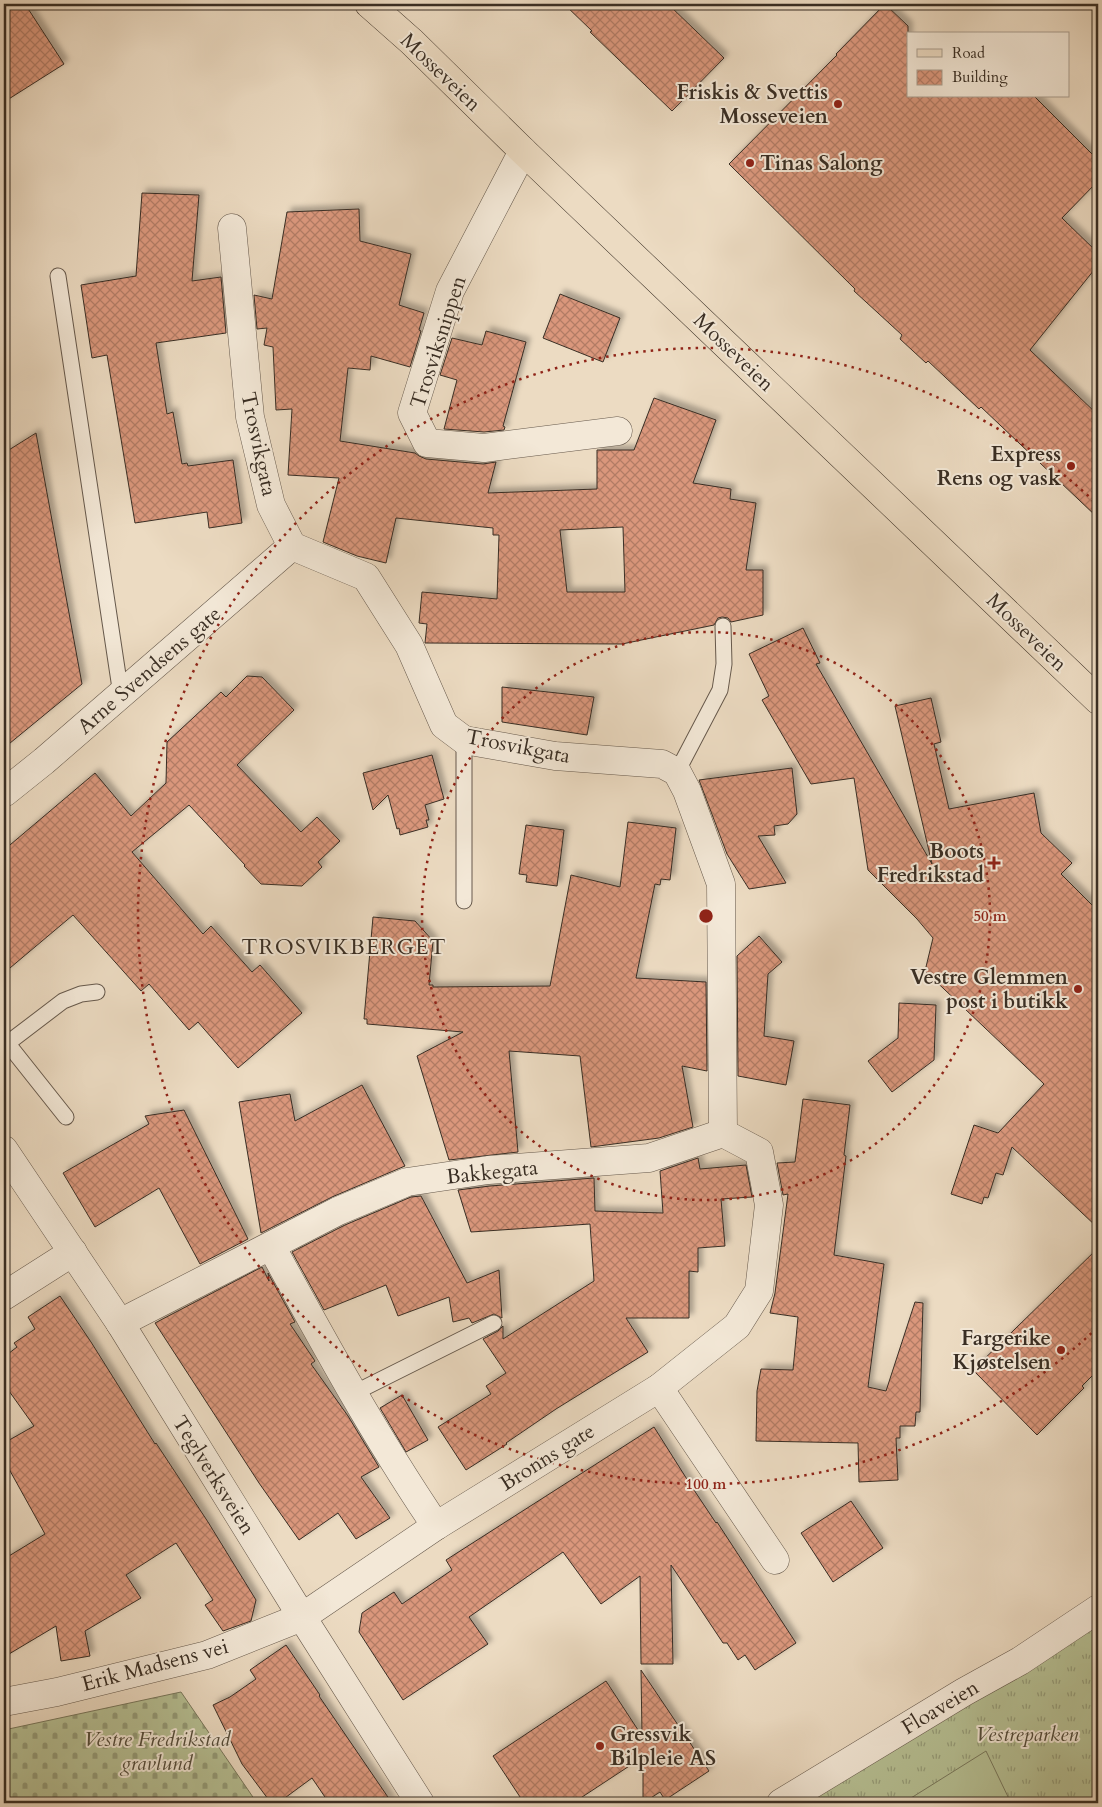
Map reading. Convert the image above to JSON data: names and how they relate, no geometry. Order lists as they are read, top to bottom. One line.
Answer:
{"streets":{"main road":["Mosseveien"],"street":["Trosviksnippen","Trosvikgata","Arne Svendsens gate","Bakkegata","Bronns gate","Teglverksveien","Erik Madsens vei","Floaveien"]},"crossings":[["Mosseveien","Trosviksnippen"],["Trosvikgata","Arne Svendsens gate"],["Bakkegata","Bronns gate"],["Bakkegata","Teglverksveien"],["Bronns gate","Teglverksveien"],["Bronns gate","Erik Madsens vei"],["Teglverksveien","Erik Madsens vei"]],"districts":["TROSVIKBERGET"],"parks":["Vestreparken","Vestre Fredrikstad gravlund"],"places":{"other":["Friskis & Svettis Mosseveien","Tinas Salong","Express Rens og vask","Vestre Glemmen post i butikk","Fargerike Kjøstelsen","Gressvik Bilpleie AS"],"health":["Boots Fredrikstad"]},"legend":["Road","Building"],"rings":["50 m","100 m"]}
